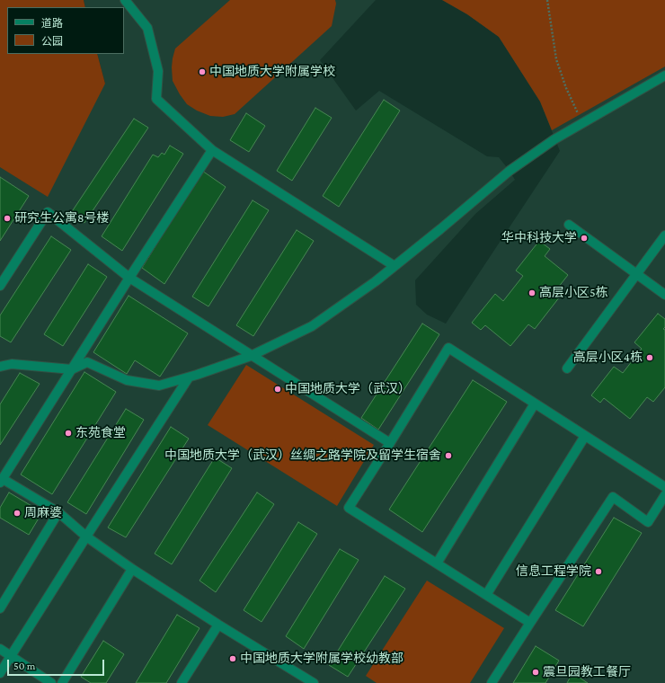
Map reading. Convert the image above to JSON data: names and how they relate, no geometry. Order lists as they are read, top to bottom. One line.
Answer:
{"places":["中国地质大学附属学校","研究生公寓8号楼","华中科技大学","高层小区5栋","高层小区4栋","中国地质大学（武汉）","东苑食堂","中国地质大学（武汉）丝绸之路学院及留学生宿舍","周麻婆","信息工程学院","中国地质大学附属学校幼教部","震旦园教工餐厅"],"legend":["道路","公园"],"scale_bar":"50 m"}
